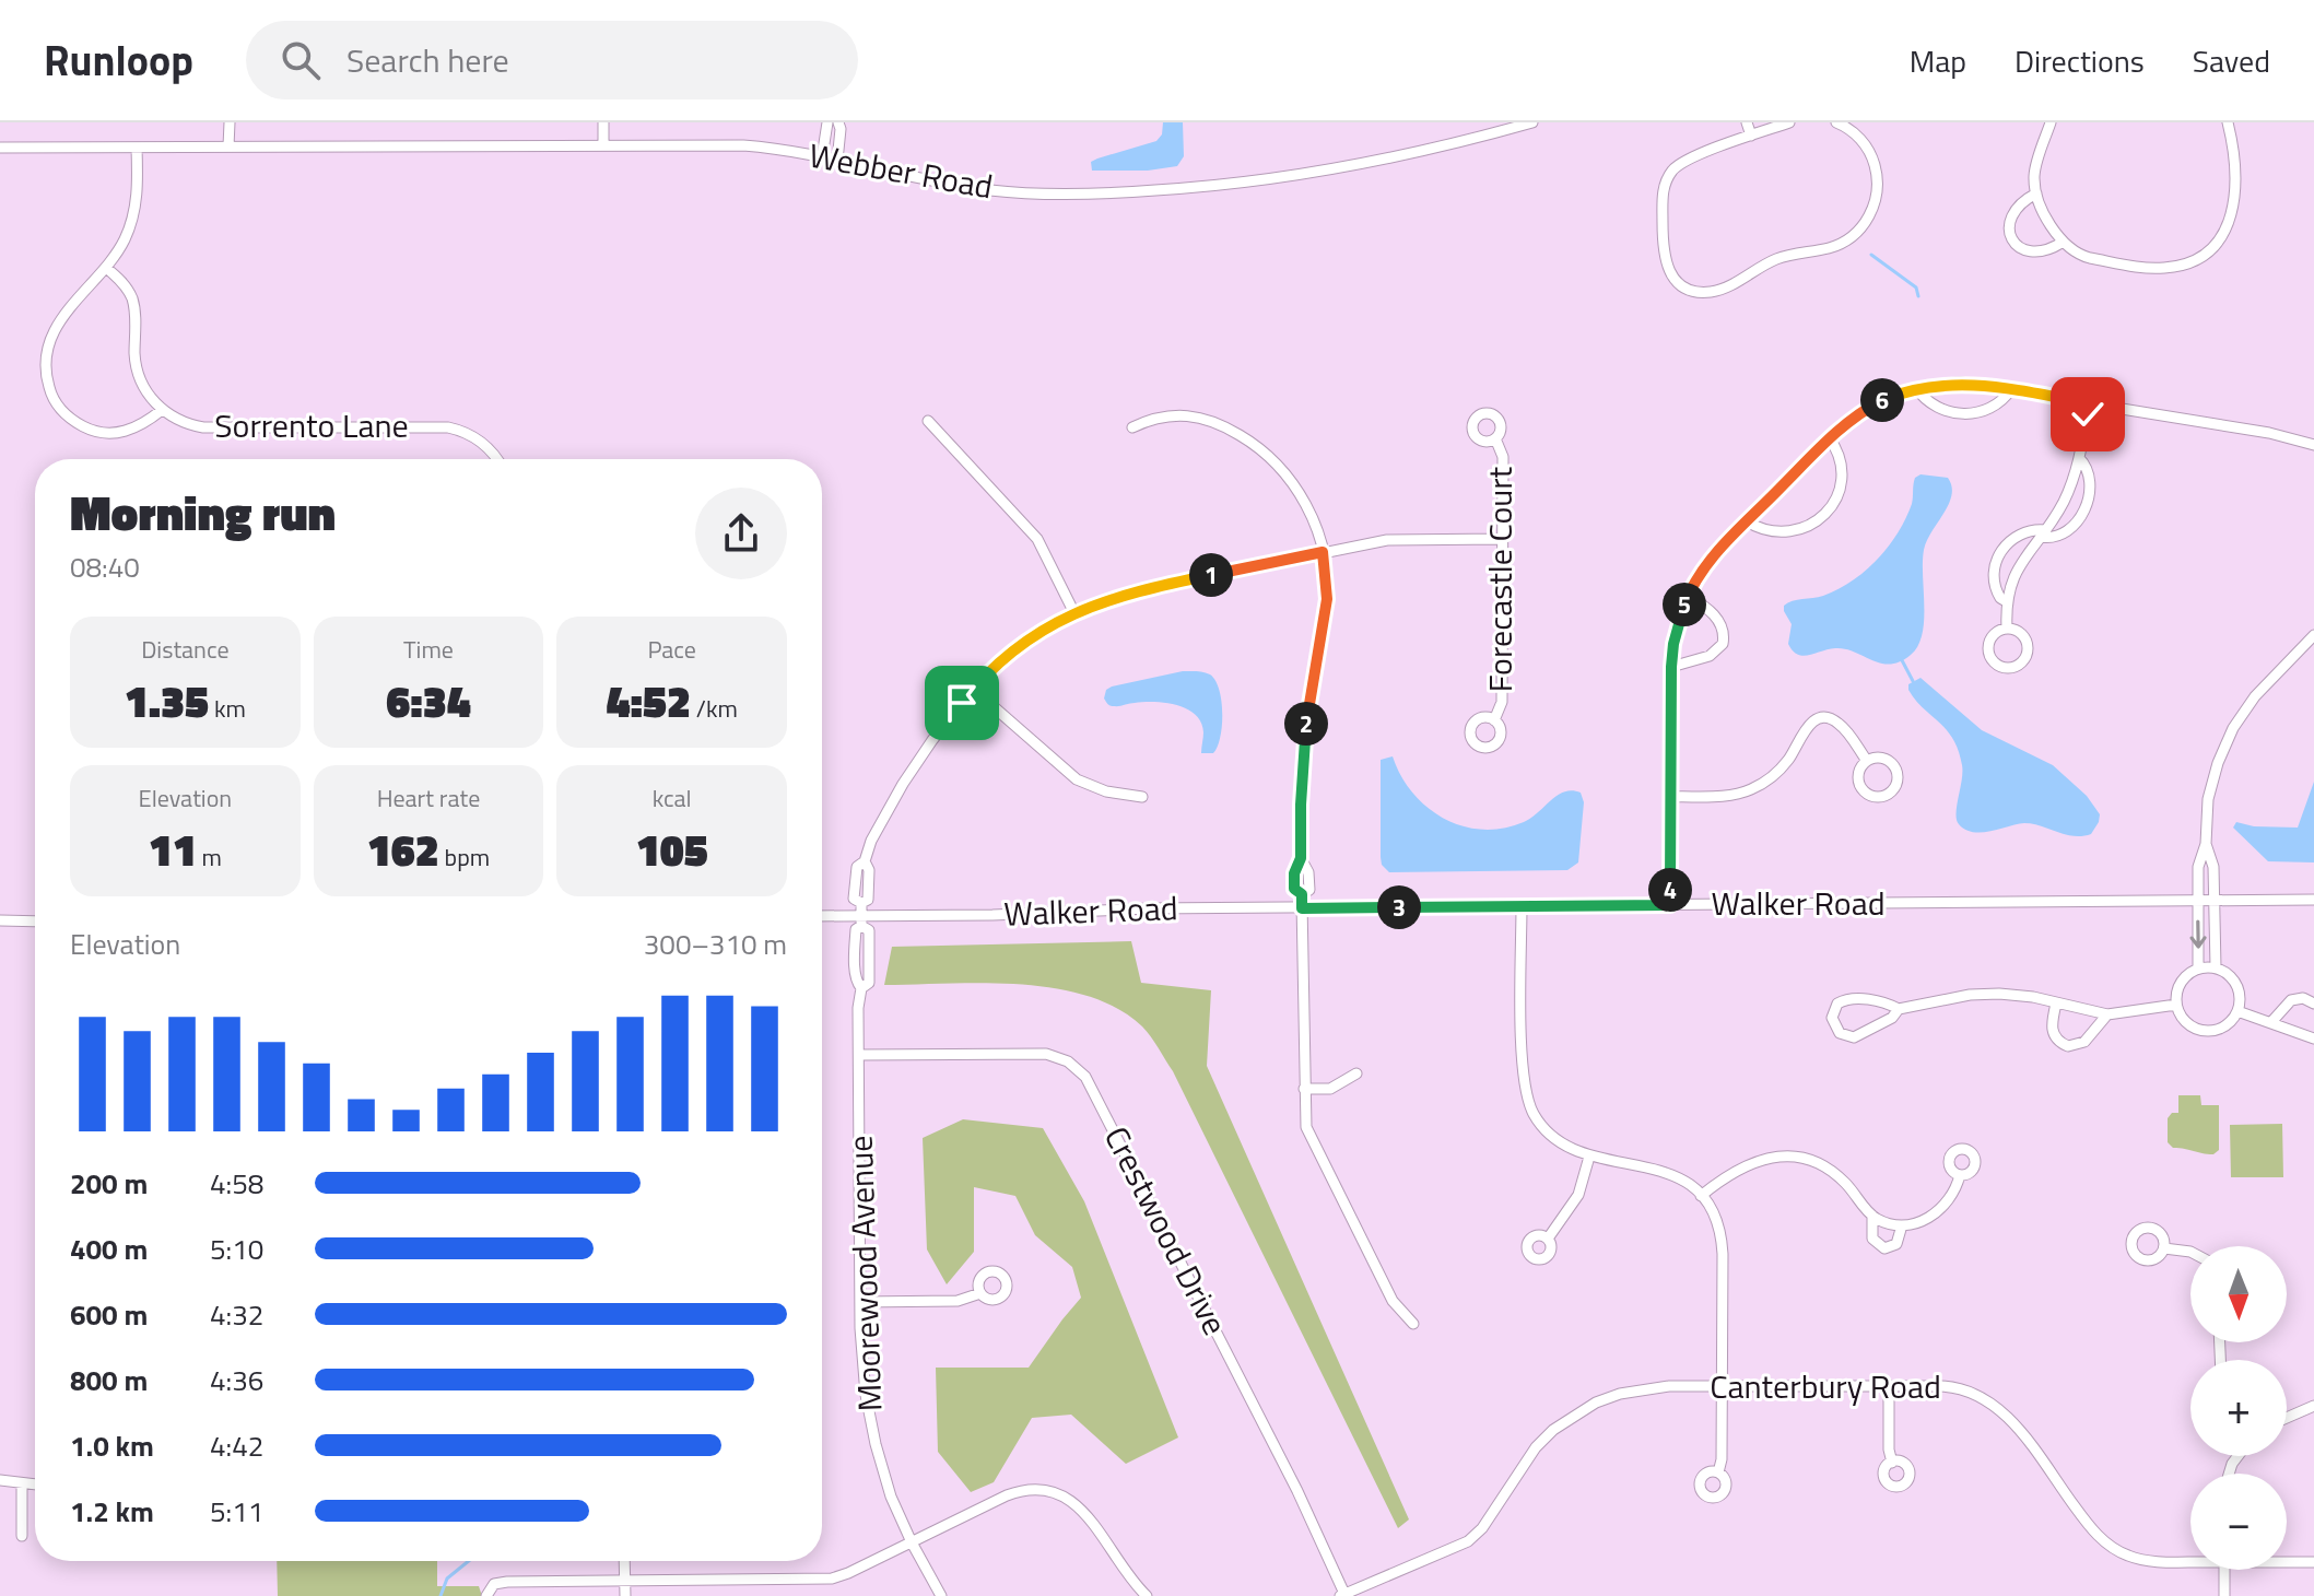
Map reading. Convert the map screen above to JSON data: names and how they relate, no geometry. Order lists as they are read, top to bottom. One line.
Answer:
{"streets":{"street":["Webber Road","Sorrento Lane","Forecastle Court","Walker Road","Crestwood Drive","Moorewood Avenue","Canterbury Road"]},"crossings":[["Walker Road","Moorewood Avenue"],["Crestwood Drive","Moorewood Avenue"],["Crestwood Drive","Canterbury Road"]],"north":"bottom","page":{"header":"Runloop","search":"Search here","nav":["Map","Directions","Saved"],"pins":["6","1","5","2","4","3"],"heading":["Morning run","08:40"],"stats":[["Distance","1.35 km"],["Time","6:34"],["Pace","4:52 /km"],["Elevation","11 m"],["Heart rate","162 bpm"],["kcal","105"]],"chart":["Elevation","300–310 m"],"list":[{"name":"200 m","note":"4:58"},{"name":"400 m","note":"5:10"},{"name":"600 m","note":"4:32"},{"name":"800 m","note":"4:36"},{"name":"1.0 km","note":"4:42"},{"name":"1.2 km","note":"5:11"}],"map_buttons":["+","−"]}}
